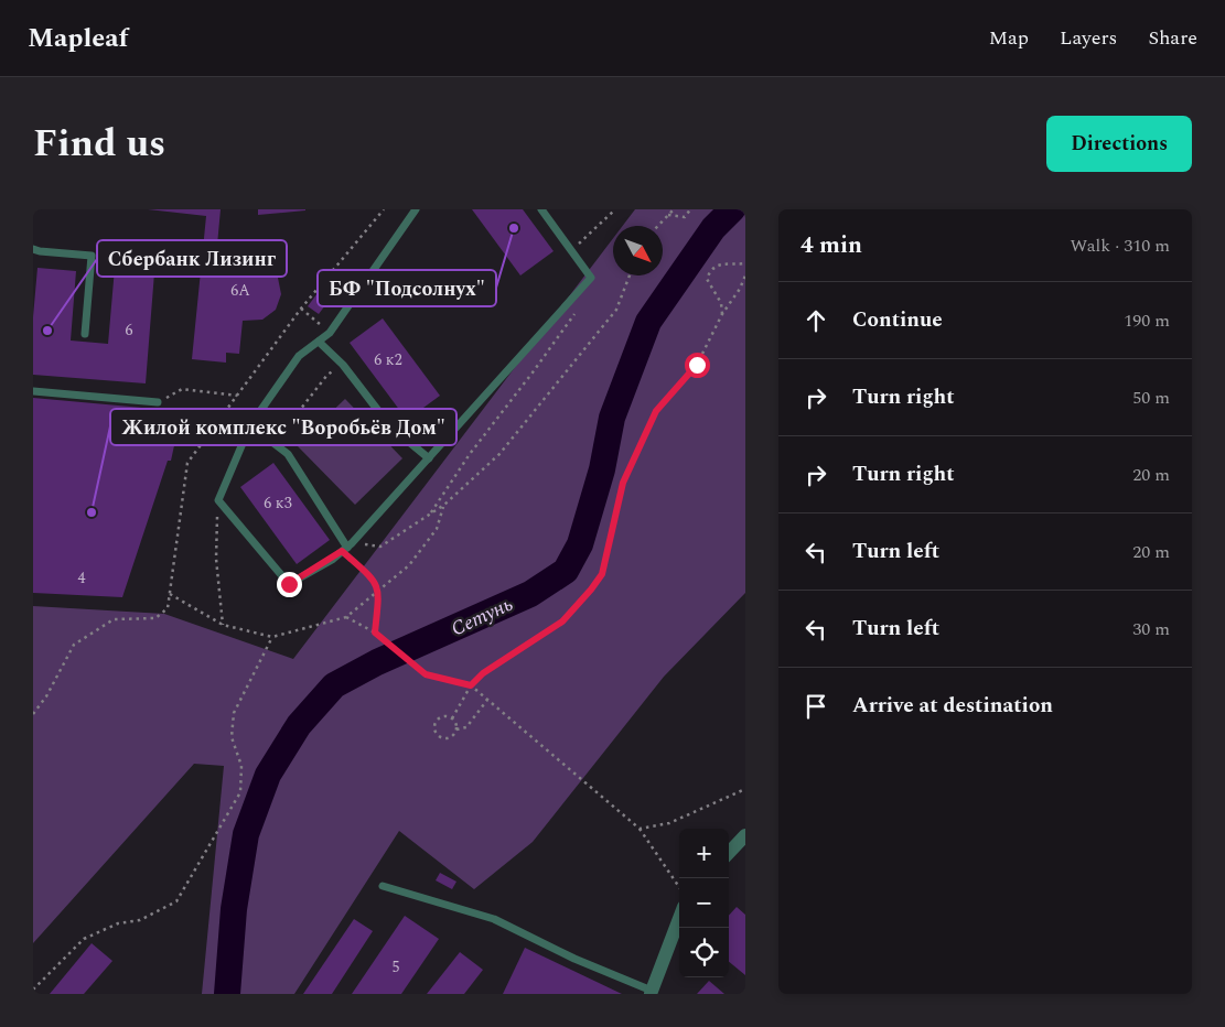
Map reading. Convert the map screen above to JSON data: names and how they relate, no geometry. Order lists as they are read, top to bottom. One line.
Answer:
{"water":["Сетунь"],"places":["БФ \"Подсолнух\"","Сбербанк Лизинг","Жилой комплекс \"Воробьёв Дом\""],"house_numbers":["6А","6","6 к2","6 к3","4","5"],"north":"bottom right","page":{"header":"Mapleaf","nav":["Map","Layers","Share"],"title":"Find us","buttons":"Directions","heading":["4 min","Walk · 310 m"],"list":[["Continue","190 m"],["Turn right","50 m"],["Turn right","20 m"],["Turn left","20 m"],["Turn left","30 m"],"Arrive at destination"],"map_buttons":["+","−"]}}
